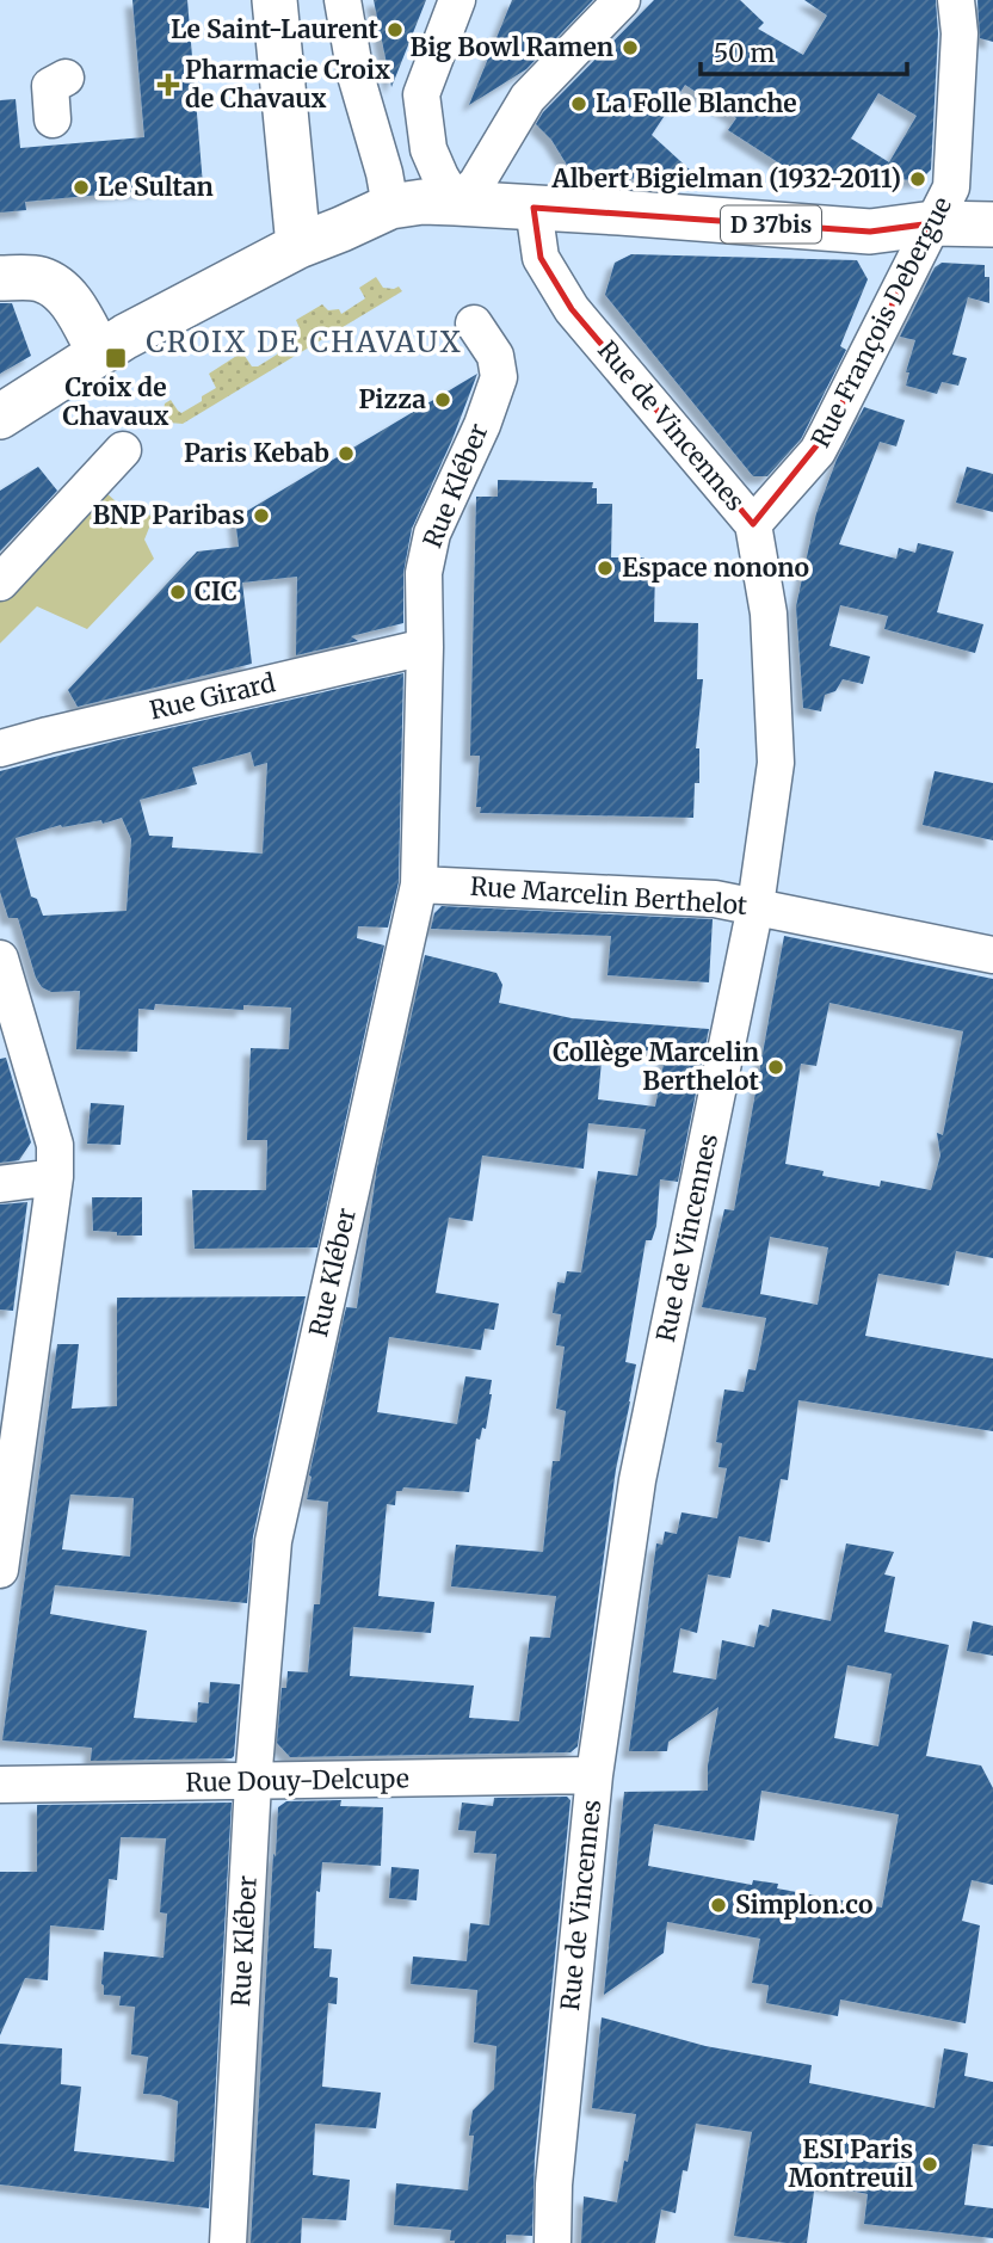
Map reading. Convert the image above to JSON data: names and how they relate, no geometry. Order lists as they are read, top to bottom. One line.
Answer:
{"streets":{"main road":["D 37bis"],"street":["Rue François Debergue","Rue de Vincennes","Rue Kléber","Rue Girard","Rue Marcelin Berthelot","Rue Douy-Delcupe"]},"crossings":[["D 37bis","Rue François Debergue"],["D 37bis","Rue de Vincennes"],["Rue François Debergue","Rue de Vincennes"],["Rue de Vincennes","Rue Marcelin Berthelot"],["Rue de Vincennes","Rue Douy-Delcupe"],["Rue Kléber","Rue Girard"],["Rue Kléber","Rue Marcelin Berthelot"],["Rue Kléber","Rue Douy-Delcupe"]],"districts":["CROIX DE CHAVAUX"],"places":{"other":["Le Saint-Laurent","Big Bowl Ramen","La Folle Blanche","Albert Bigielman (1932-2011)","Le Sultan","Pizza","Paris Kebab","BNP Paribas","Espace nonono","CIC","Collège Marcelin Berthelot","Simplon.co","ESI Paris Montreuil"],"health":["Pharmacie Croix de Chavaux"],"transit":["Croix de Chavaux"]},"scale_bar":"50 m"}
